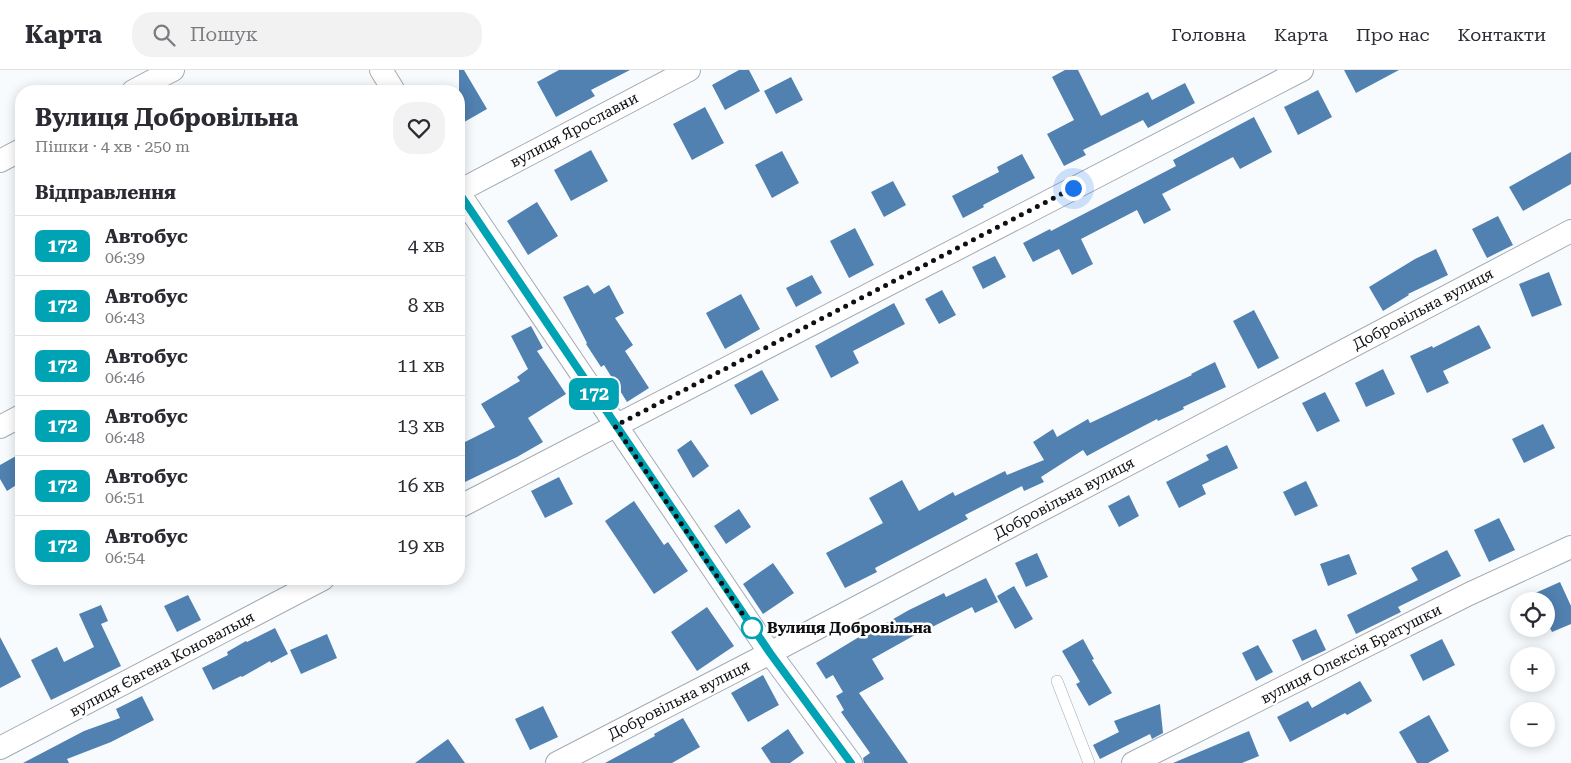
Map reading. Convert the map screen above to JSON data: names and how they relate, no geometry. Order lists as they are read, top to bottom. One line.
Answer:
{"streets":{"street":["вулиця Ярославни","Добровільна вулиця","вулиця Олексія Братушки","вулиця Євгена Коновальця"]},"places":["Вулиця Добровільна"],"lines":["bus line 172"],"page":{"header":"Карта","search":"Пошук","nav":["Головна","Карта","Про нас","Контакти"],"on_map":"172","heading":[["Вулиця Добровільна","Пішки · 4 хв · 250 m"],"Відправлення"],"list":[{"mark":"172","name":"Автобус","note":"06:39","value":"4 хв"},{"mark":"172","name":"Автобус","note":"06:43","value":"8 хв"},{"mark":"172","name":"Автобус","note":"06:46","value":"11 хв"},{"mark":"172","name":"Автобус","note":"06:48","value":"13 хв"},{"mark":"172","name":"Автобус","note":"06:51","value":"16 хв"},{"mark":"172","name":"Автобус","note":"06:54","value":"19 хв"}],"map_buttons":["+","−"]}}
